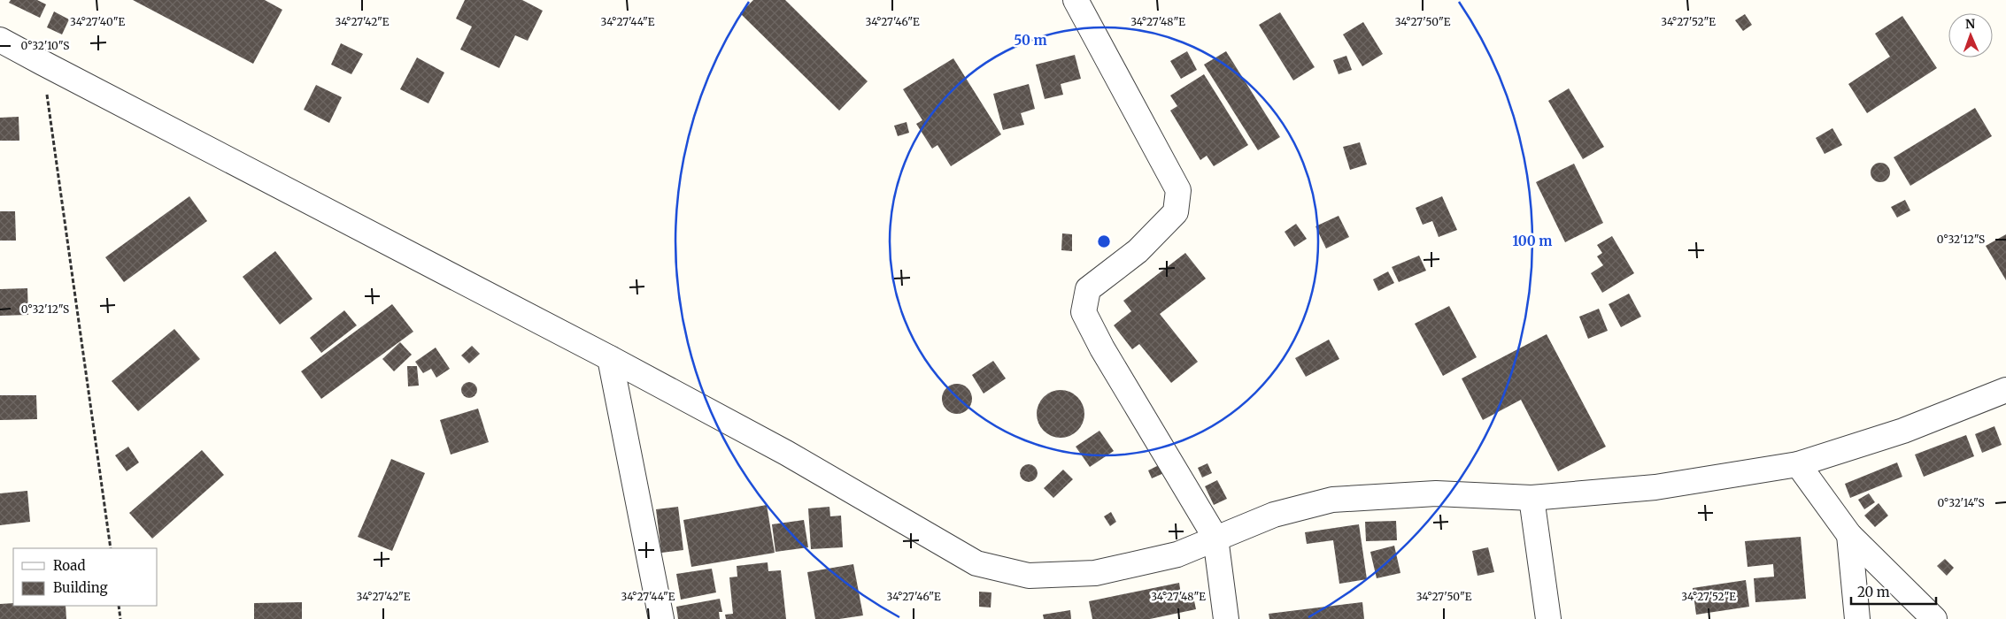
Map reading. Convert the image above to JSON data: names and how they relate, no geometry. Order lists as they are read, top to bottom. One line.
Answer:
{"legend":["Road","Building"],"scale_bar":"20 m","north":"top","coordinates":["34°27'40\"E","34°27'42\"E","34°27'44\"E","34°27'46\"E","34°27'48\"E","34°27'50\"E","34°27'52\"E","0°32'10\"S","0°32'12\"S","0°32'14\"S"],"rings":["50 m","100 m"]}
